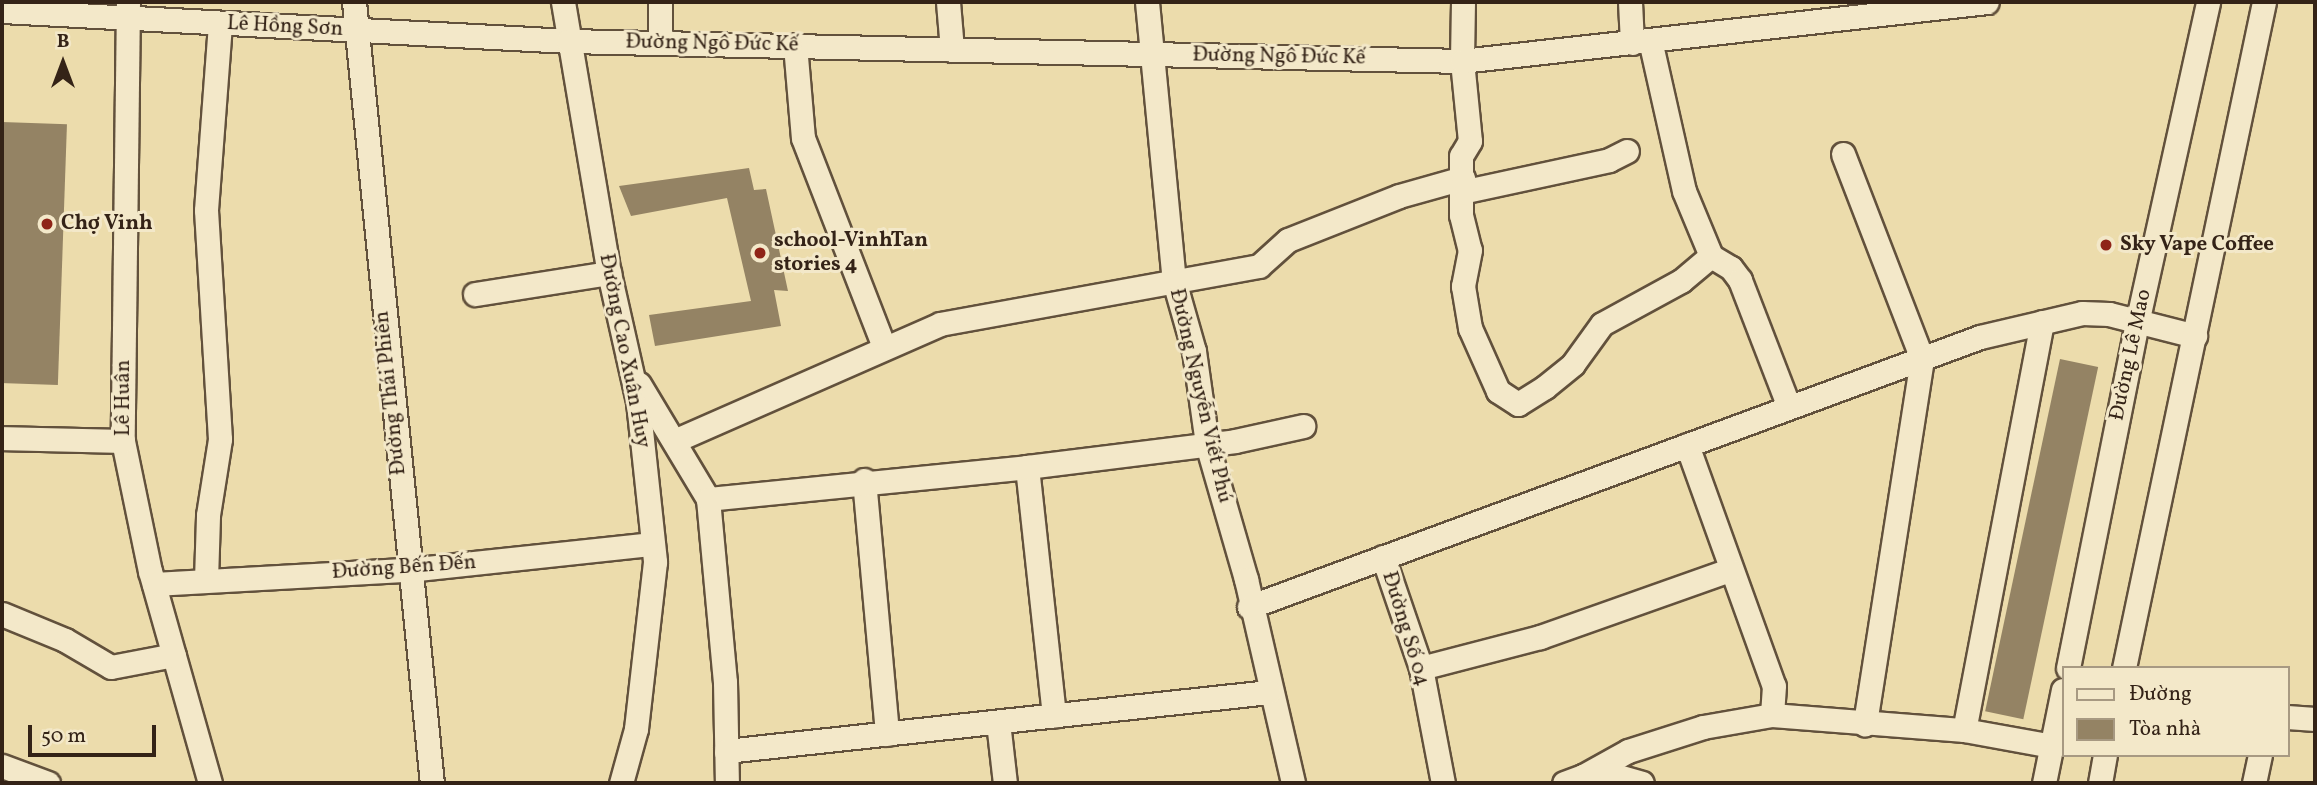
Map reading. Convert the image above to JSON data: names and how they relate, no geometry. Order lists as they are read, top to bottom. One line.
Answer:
{"streets":{"street":["Lê Hồng Sơn","Đường Ngô Đức Kế","Đường Cao Xuân Huy","Đường Lê Mao","Đường Thái Phiên","Đường Nguyễn Viết Phú","Lê Huân","Đường Bến Đến","Đường Số 04"]},"crossings":[["Lê Hồng Sơn","Đường Ngô Đức Kế"],["Lê Hồng Sơn","Đường Cao Xuân Huy"],["Lê Hồng Sơn","Đường Thái Phiên"],["Lê Hồng Sơn","Lê Huân"],["Đường Ngô Đức Kế","Đường Cao Xuân Huy"],["Đường Ngô Đức Kế","Đường Nguyễn Viết Phú"],["Đường Cao Xuân Huy","Đường Bến Đến"],["Đường Thái Phiên","Đường Bến Đến"],["Lê Huân","Đường Bến Đến"]],"places":["Chợ Vinh","Sky Vape Coffee","school-VinhTan stories 4"],"legend":["Đường","Tòa nhà"],"scale_bar":"50 m","north":"top"}
